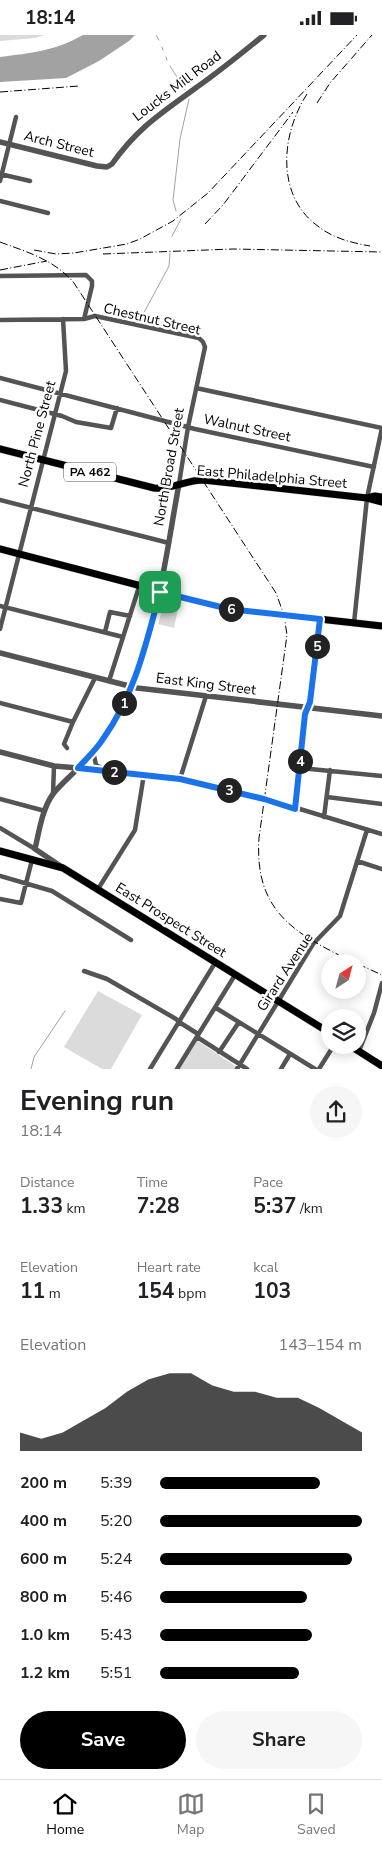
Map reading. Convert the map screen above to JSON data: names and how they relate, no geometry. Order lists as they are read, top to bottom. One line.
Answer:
{"streets":{"main road":["PA 462","East Philadelphia Street","East Prospect Street"],"street":["Loucks Mill Road","Arch Street","Chestnut Street","Walnut Street","North Pine Street","North Broad Street","East King Street","Girard Avenue"]},"crossings":[["Loucks Mill Road","Arch Street"],["Chestnut Street","North Pine Street"],["Chestnut Street","North Broad Street"],["Walnut Street","North Pine Street"],["Walnut Street","North Broad Street"],["North Pine Street","East Philadelphia Street"],["North Broad Street","East Philadelphia Street"],["North Broad Street","East King Street"],["North Broad Street","East Prospect Street"],["East Prospect Street","Girard Avenue"]],"north":"top right","page":{"status":"18:14","pins":["6","5","1","4","2","3"],"heading":["Evening run","18:14"],"stats":[["Distance","1.33 km"],["Time","7:28"],["Pace","5:37 /km"],["Elevation","11 m"],["Heart rate","154 bpm"],["kcal","103"]],"chart":["Elevation","143–154 m"],"list":[{"name":"200 m","note":"5:39"},{"name":"400 m","note":"5:20"},{"name":"600 m","note":"5:24"},{"name":"800 m","note":"5:46"},{"name":"1.0 km","note":"5:43"},{"name":"1.2 km","note":"5:51"}],"buttons":["Save","Share"],"tabs":["Home","Map","Saved"]}}
